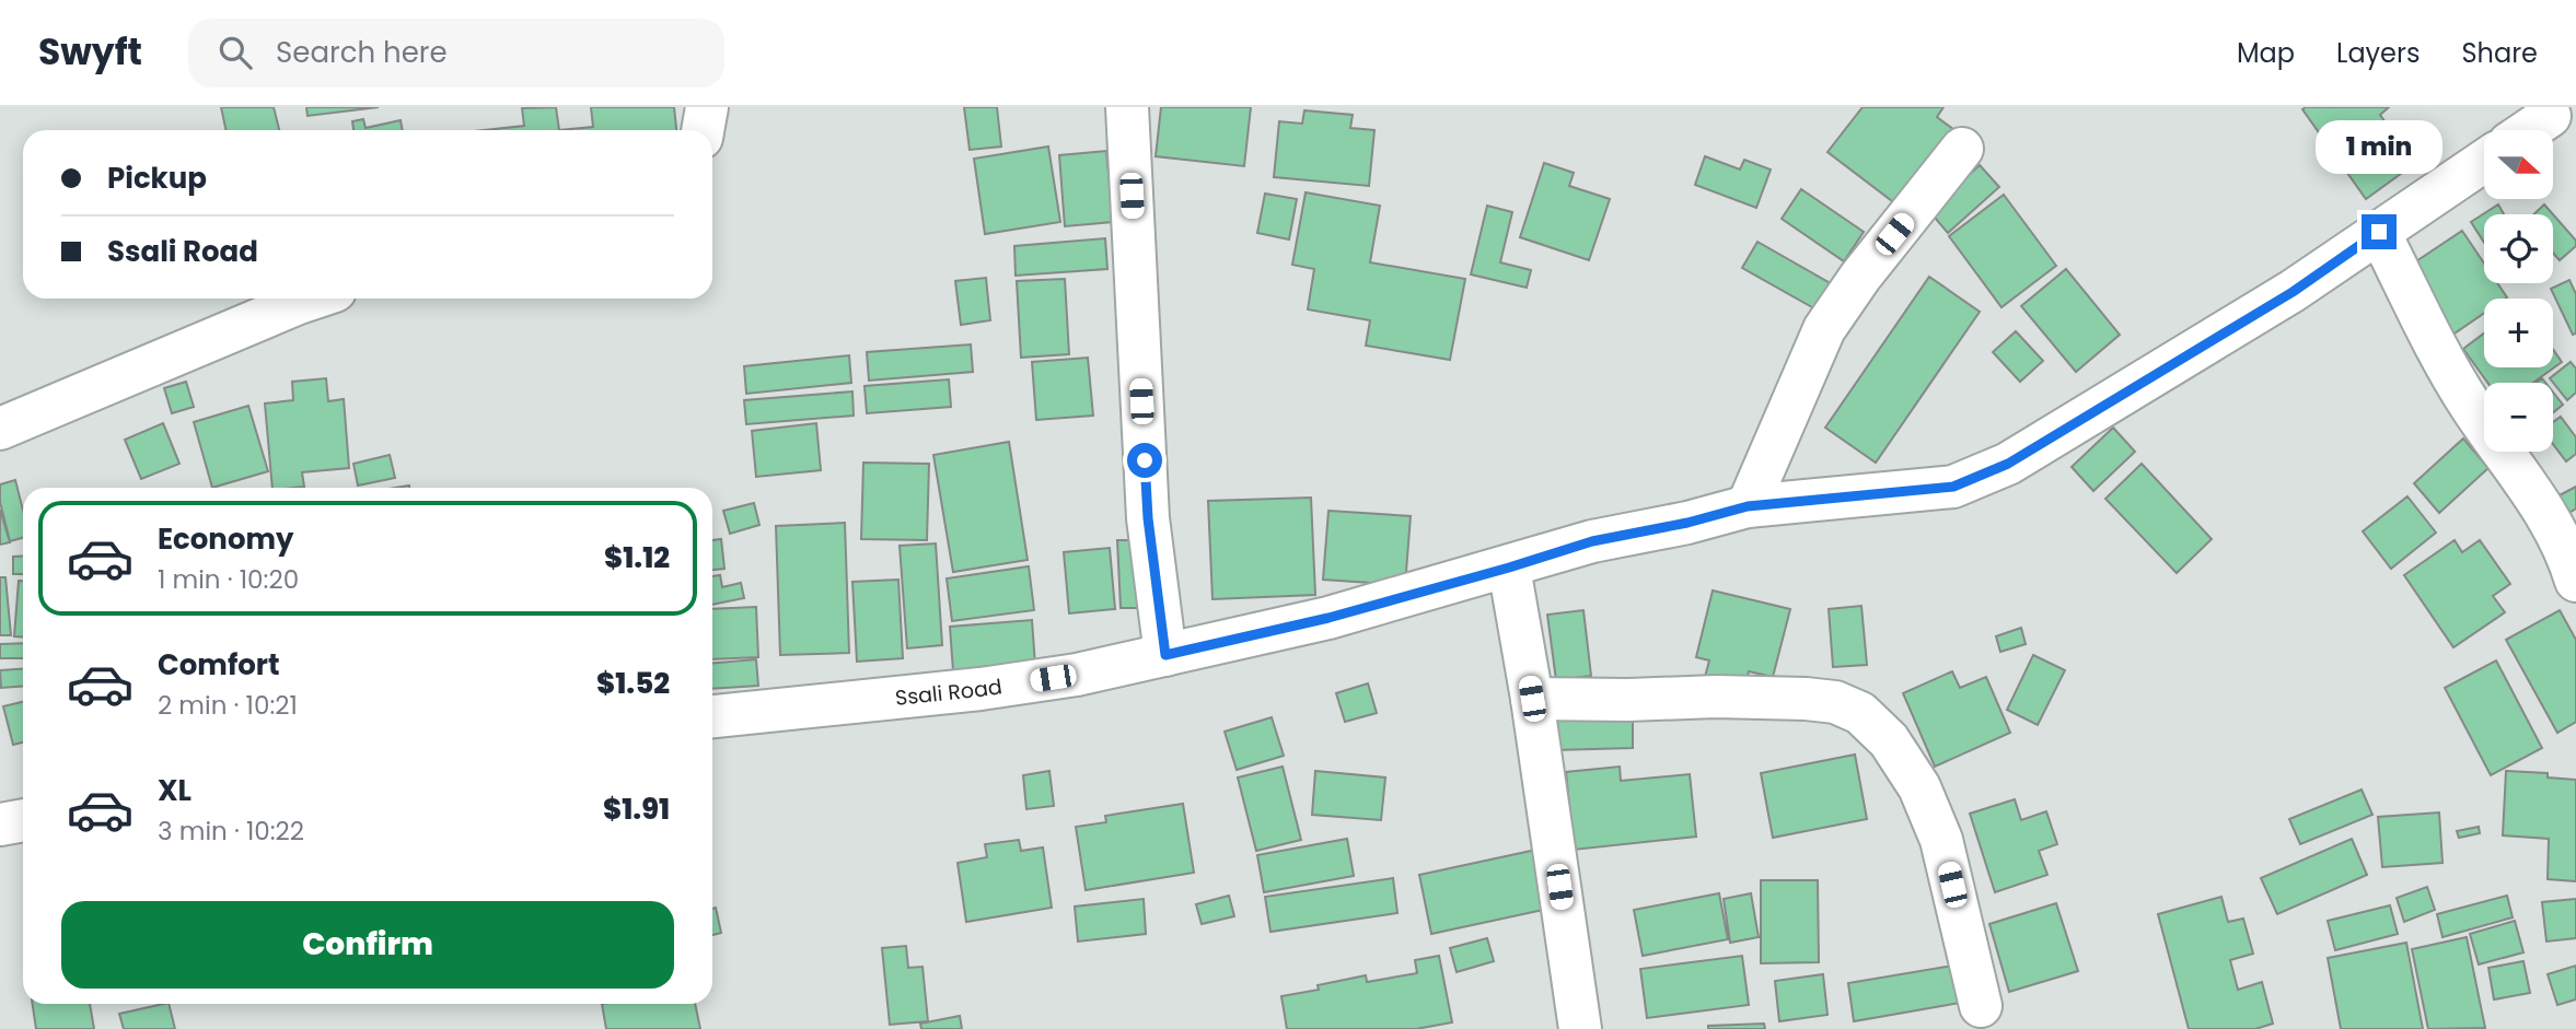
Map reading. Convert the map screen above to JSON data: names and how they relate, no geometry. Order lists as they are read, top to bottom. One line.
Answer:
{"streets":{"street":["Ssali Road"]},"north":"right","page":{"header":"Swyft","search":"Search here","nav":["Map","Layers","Share"],"bubble":"1 min","map_buttons":["+","−"],"banner":["Pickup","Ssali Road"],"list":[{"name":"Economy","note":"1 min · 10:20","value":"$1.12"},{"name":"Comfort","note":"2 min · 10:21","value":"$1.52"},{"name":"XL","note":"3 min · 10:22","value":"$1.91"}],"buttons":"Confirm"}}
